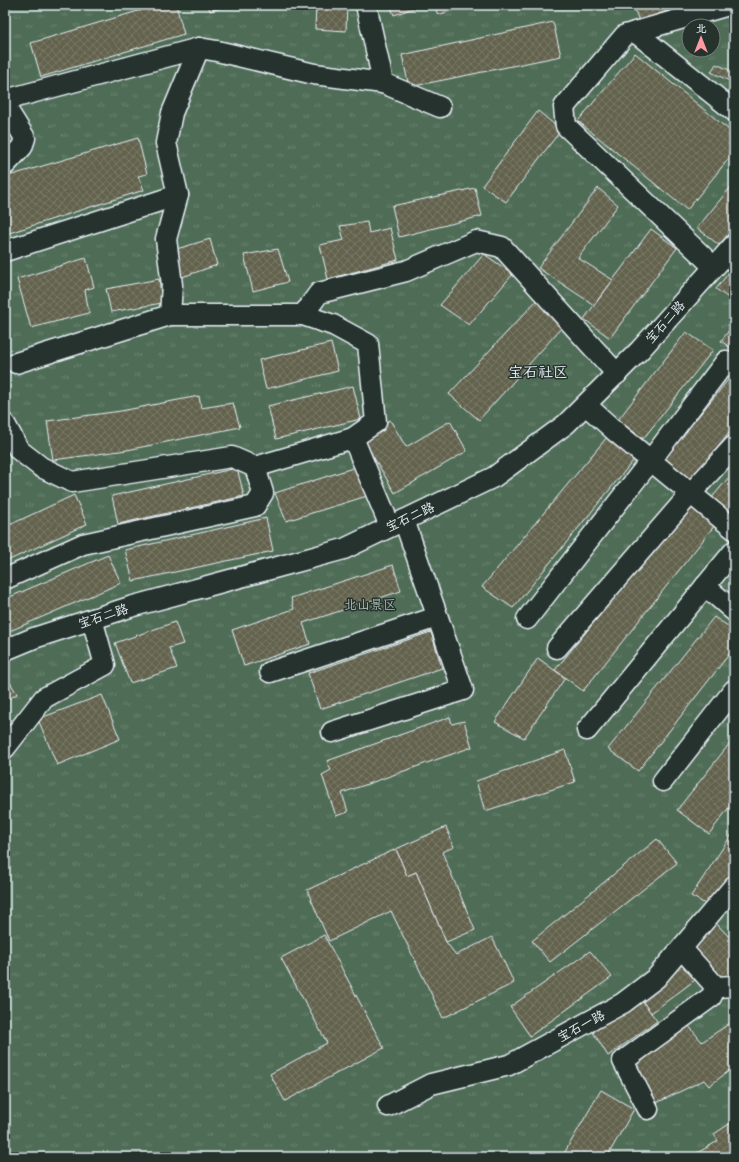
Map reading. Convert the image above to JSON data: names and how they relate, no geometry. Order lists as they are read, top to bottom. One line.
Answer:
{"streets":{"street":["宝石二路","宝石一路"]},"districts":["宝石社区"],"parks":["北山景区"],"north":"top"}
